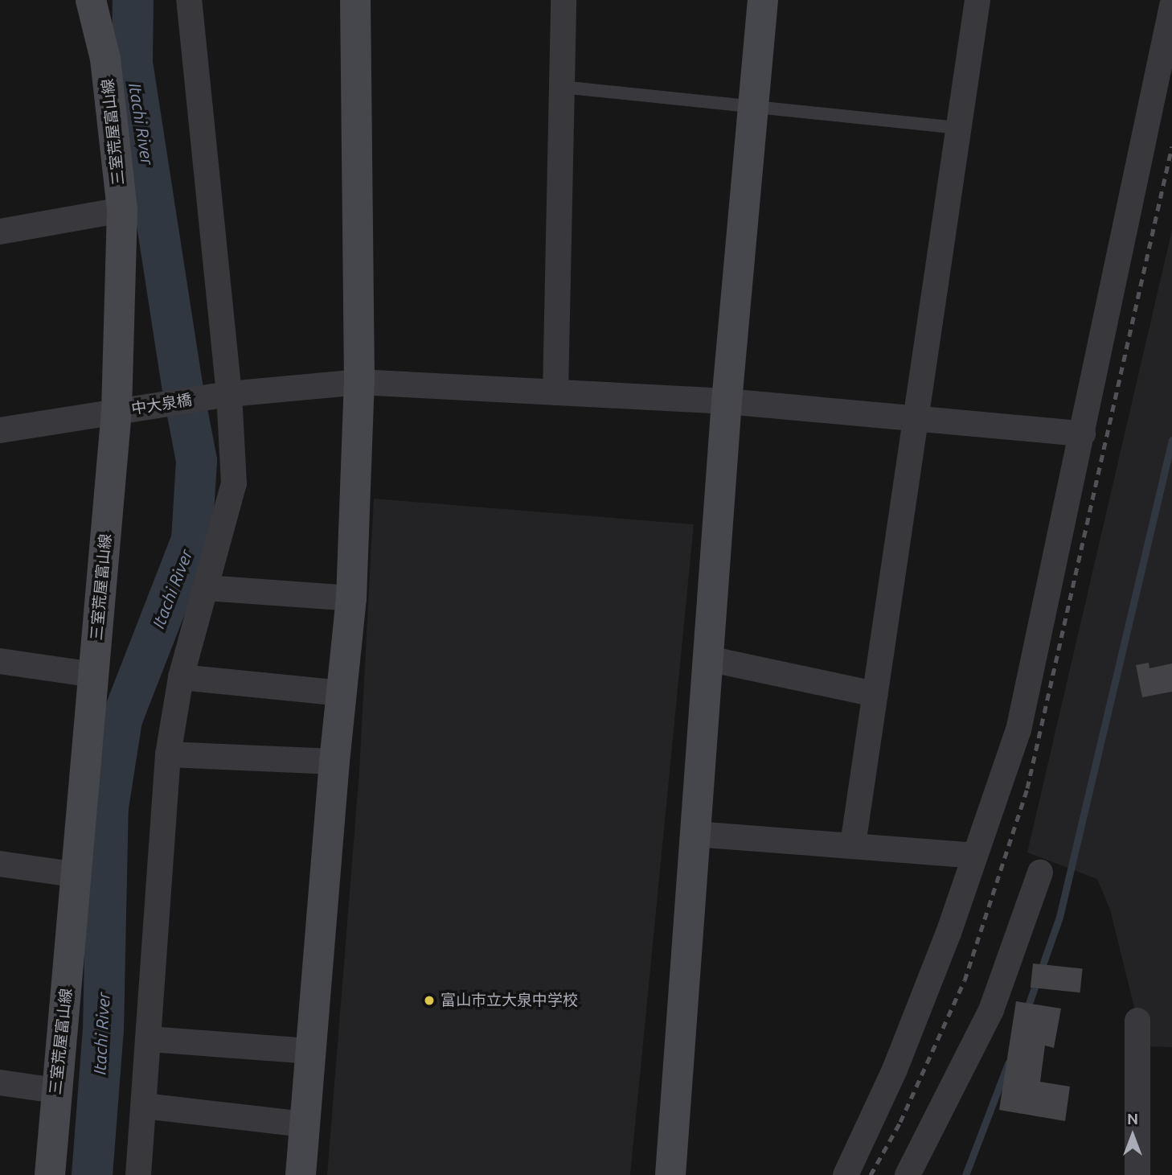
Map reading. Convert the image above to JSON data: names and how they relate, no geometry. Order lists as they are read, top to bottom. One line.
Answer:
{"streets":{"street":["三室荒屋富山線","中大泉橋"]},"crossings":[["三室荒屋富山線","中大泉橋"]],"water":["Itachi River"],"places":["富山市立大泉中学校"],"north":"top"}
